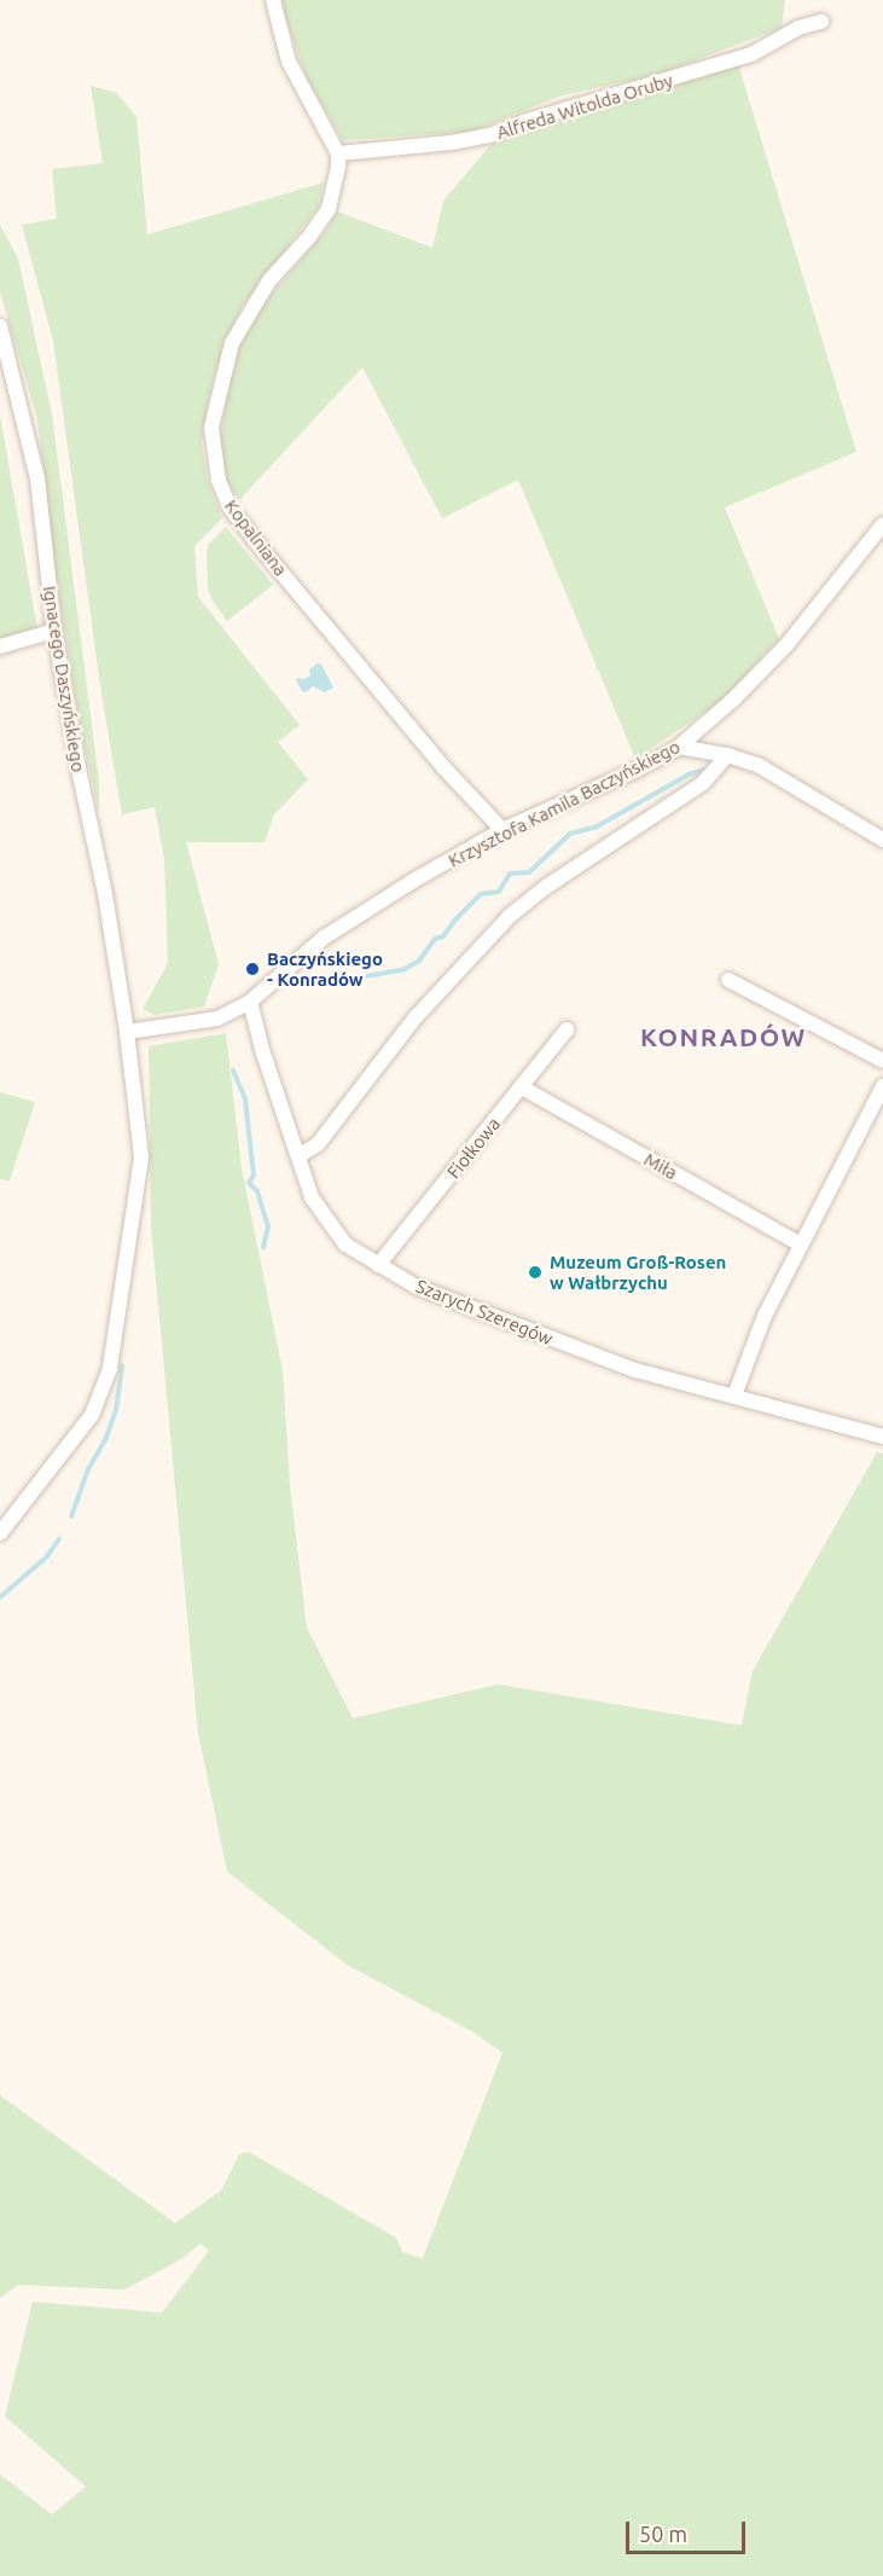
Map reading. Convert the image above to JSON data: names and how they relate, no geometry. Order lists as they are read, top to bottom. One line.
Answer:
{"streets":{"street":["Alfreda Witolda Oruby","Kopalniana","Ignacego Daszyńskiego","Krzysztofa Kamila Baczyńskiego","Fiołkowa","Miła","Szarych Szeregów"]},"crossings":[["Alfreda Witolda Oruby","Kopalniana"],["Kopalniana","Krzysztofa Kamila Baczyńskiego"],["Ignacego Daszyńskiego","Krzysztofa Kamila Baczyńskiego"],["Krzysztofa Kamila Baczyńskiego","Szarych Szeregów"],["Fiołkowa","Miła"],["Fiołkowa","Szarych Szeregów"]],"districts":["KONRADÓW"],"places":["Baczyńskiego - Konradów","Muzeum Groß-Rosen w Wałbrzychu"],"scale_bar":"50 m"}
